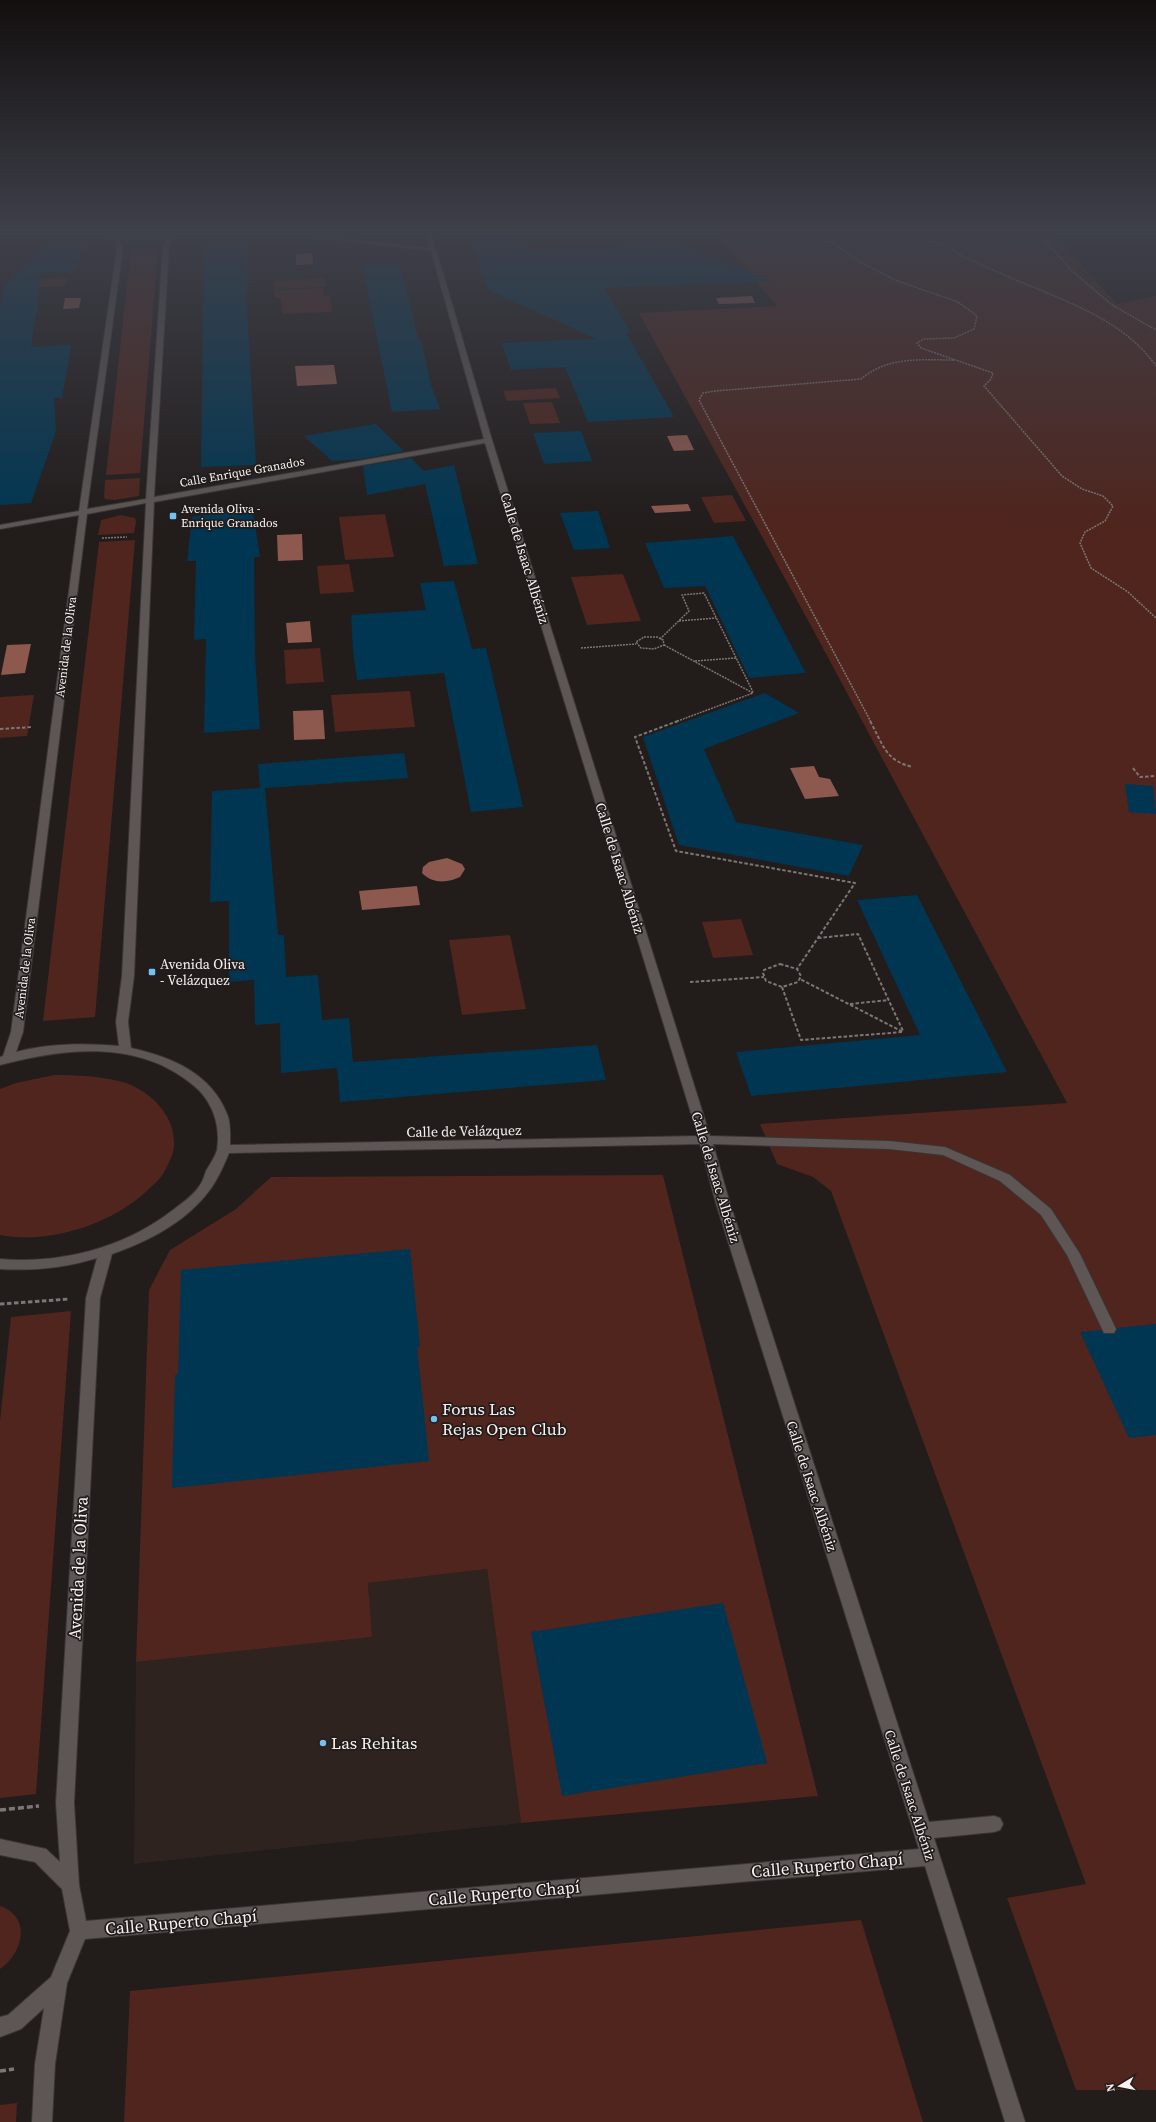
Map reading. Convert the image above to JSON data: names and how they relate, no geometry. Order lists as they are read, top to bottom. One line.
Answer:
{"streets":{"street":["Calle Enrique Granados","Calle de Isaac Albéniz","Avenida de la Oliva","Calle de Velázquez","Calle Ruperto Chapí"]},"crossings":[["Calle Enrique Granados","Calle de Isaac Albéniz"],["Calle Enrique Granados","Avenida de la Oliva"],["Calle de Isaac Albéniz","Calle de Velázquez"],["Calle de Isaac Albéniz","Calle Ruperto Chapí"],["Avenida de la Oliva","Calle Ruperto Chapí"]],"places":{"transit":["Avenida Oliva - Enrique Granados","Avenida Oliva - Velázquez"],"other":["Forus Las Rejas Open Club","Las Rehitas"]},"north":"left"}
